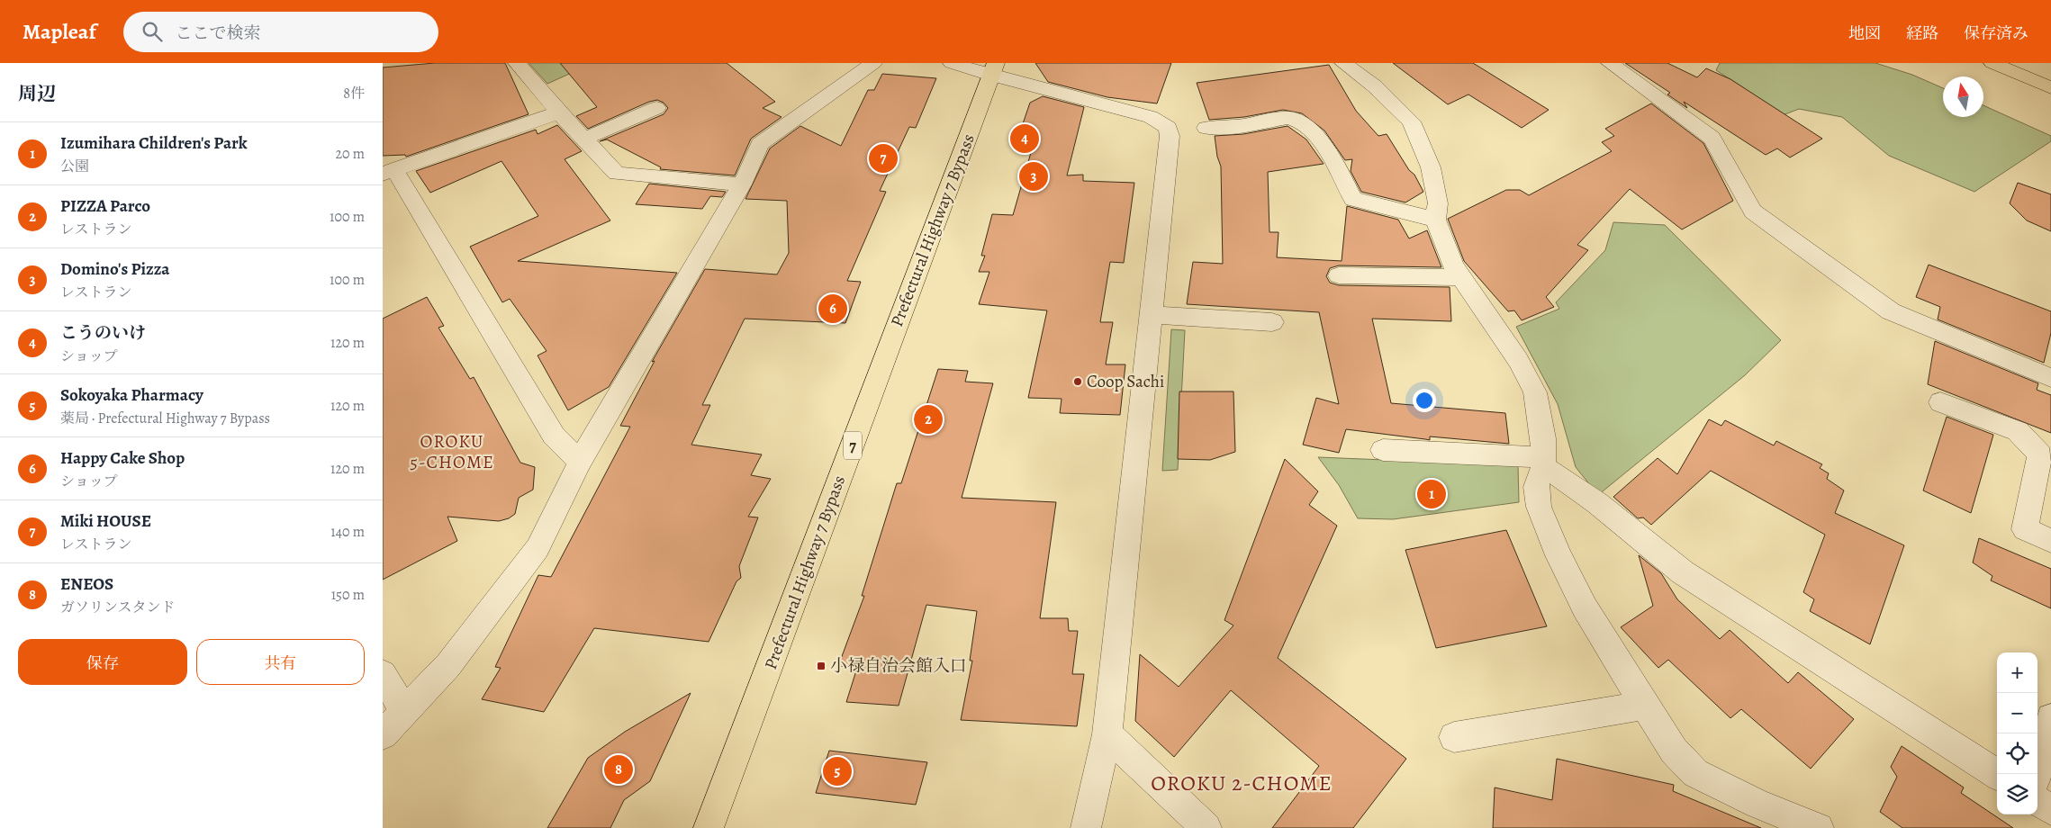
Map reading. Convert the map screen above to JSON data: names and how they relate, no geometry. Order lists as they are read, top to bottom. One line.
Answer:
{"streets":{"main road":["Prefectural Highway 7 Bypass","7"]},"districts":["OROKU 5-CHOME","OROKU 2-CHOME"],"places":{"other":["Coop Sachi"],"transit":["小禄自治会館入口"]},"north":"top","page":{"header":"Mapleaf","search":"ここで検索","nav":["地図","経路","保存済み"],"heading":["周辺","8件"],"list":[{"mark":"1","name":"Izumihara Children's Park","note":"公園","value":"20 m"},{"mark":"2","name":"PIZZA Parco","note":"レストラン","value":"100 m"},{"mark":"3","name":"Domino's Pizza","note":"レストラン","value":"100 m"},{"mark":"4","name":"こうのいけ","note":"ショップ","value":"120 m"},{"mark":"5","name":"Sokoyaka Pharmacy","note":"薬局 · Prefectural Highway 7 Bypass","value":"120 m"},{"mark":"6","name":"Happy Cake Shop","note":"ショップ","value":"120 m"},{"mark":"7","name":"Miki HOUSE","note":"レストラン","value":"140 m"},{"mark":"8","name":"ENEOS","note":"ガソリンスタンド","value":"150 m"}],"pins":["4","7","3","6","2","1","8","5"],"buttons":["保存","共有"],"map_buttons":["+","−"]}}
